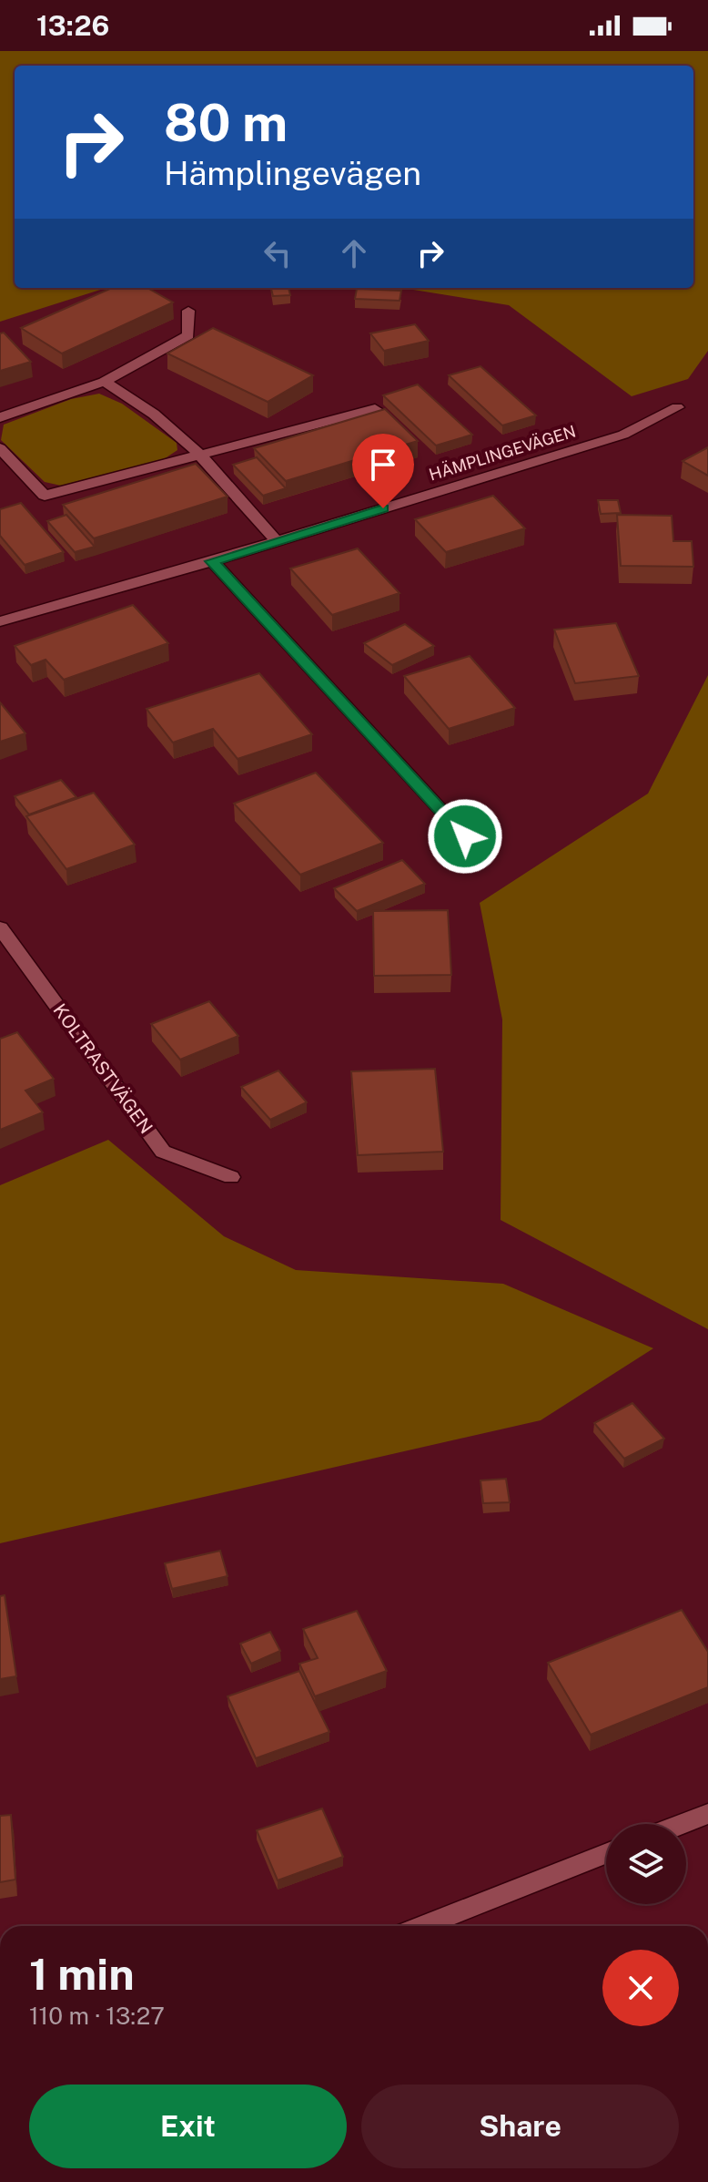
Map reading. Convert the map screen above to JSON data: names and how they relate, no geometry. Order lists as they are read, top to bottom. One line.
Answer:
{"streets":{"street":["HÄMPLINGEVÄGEN","KOLTRASTVÄGEN"]},"page":{"status":"13:26","turn":["80 m","Hämplingevägen"],"heading":["1 min","110 m · 13:27"],"buttons":["Exit","Share"]}}
